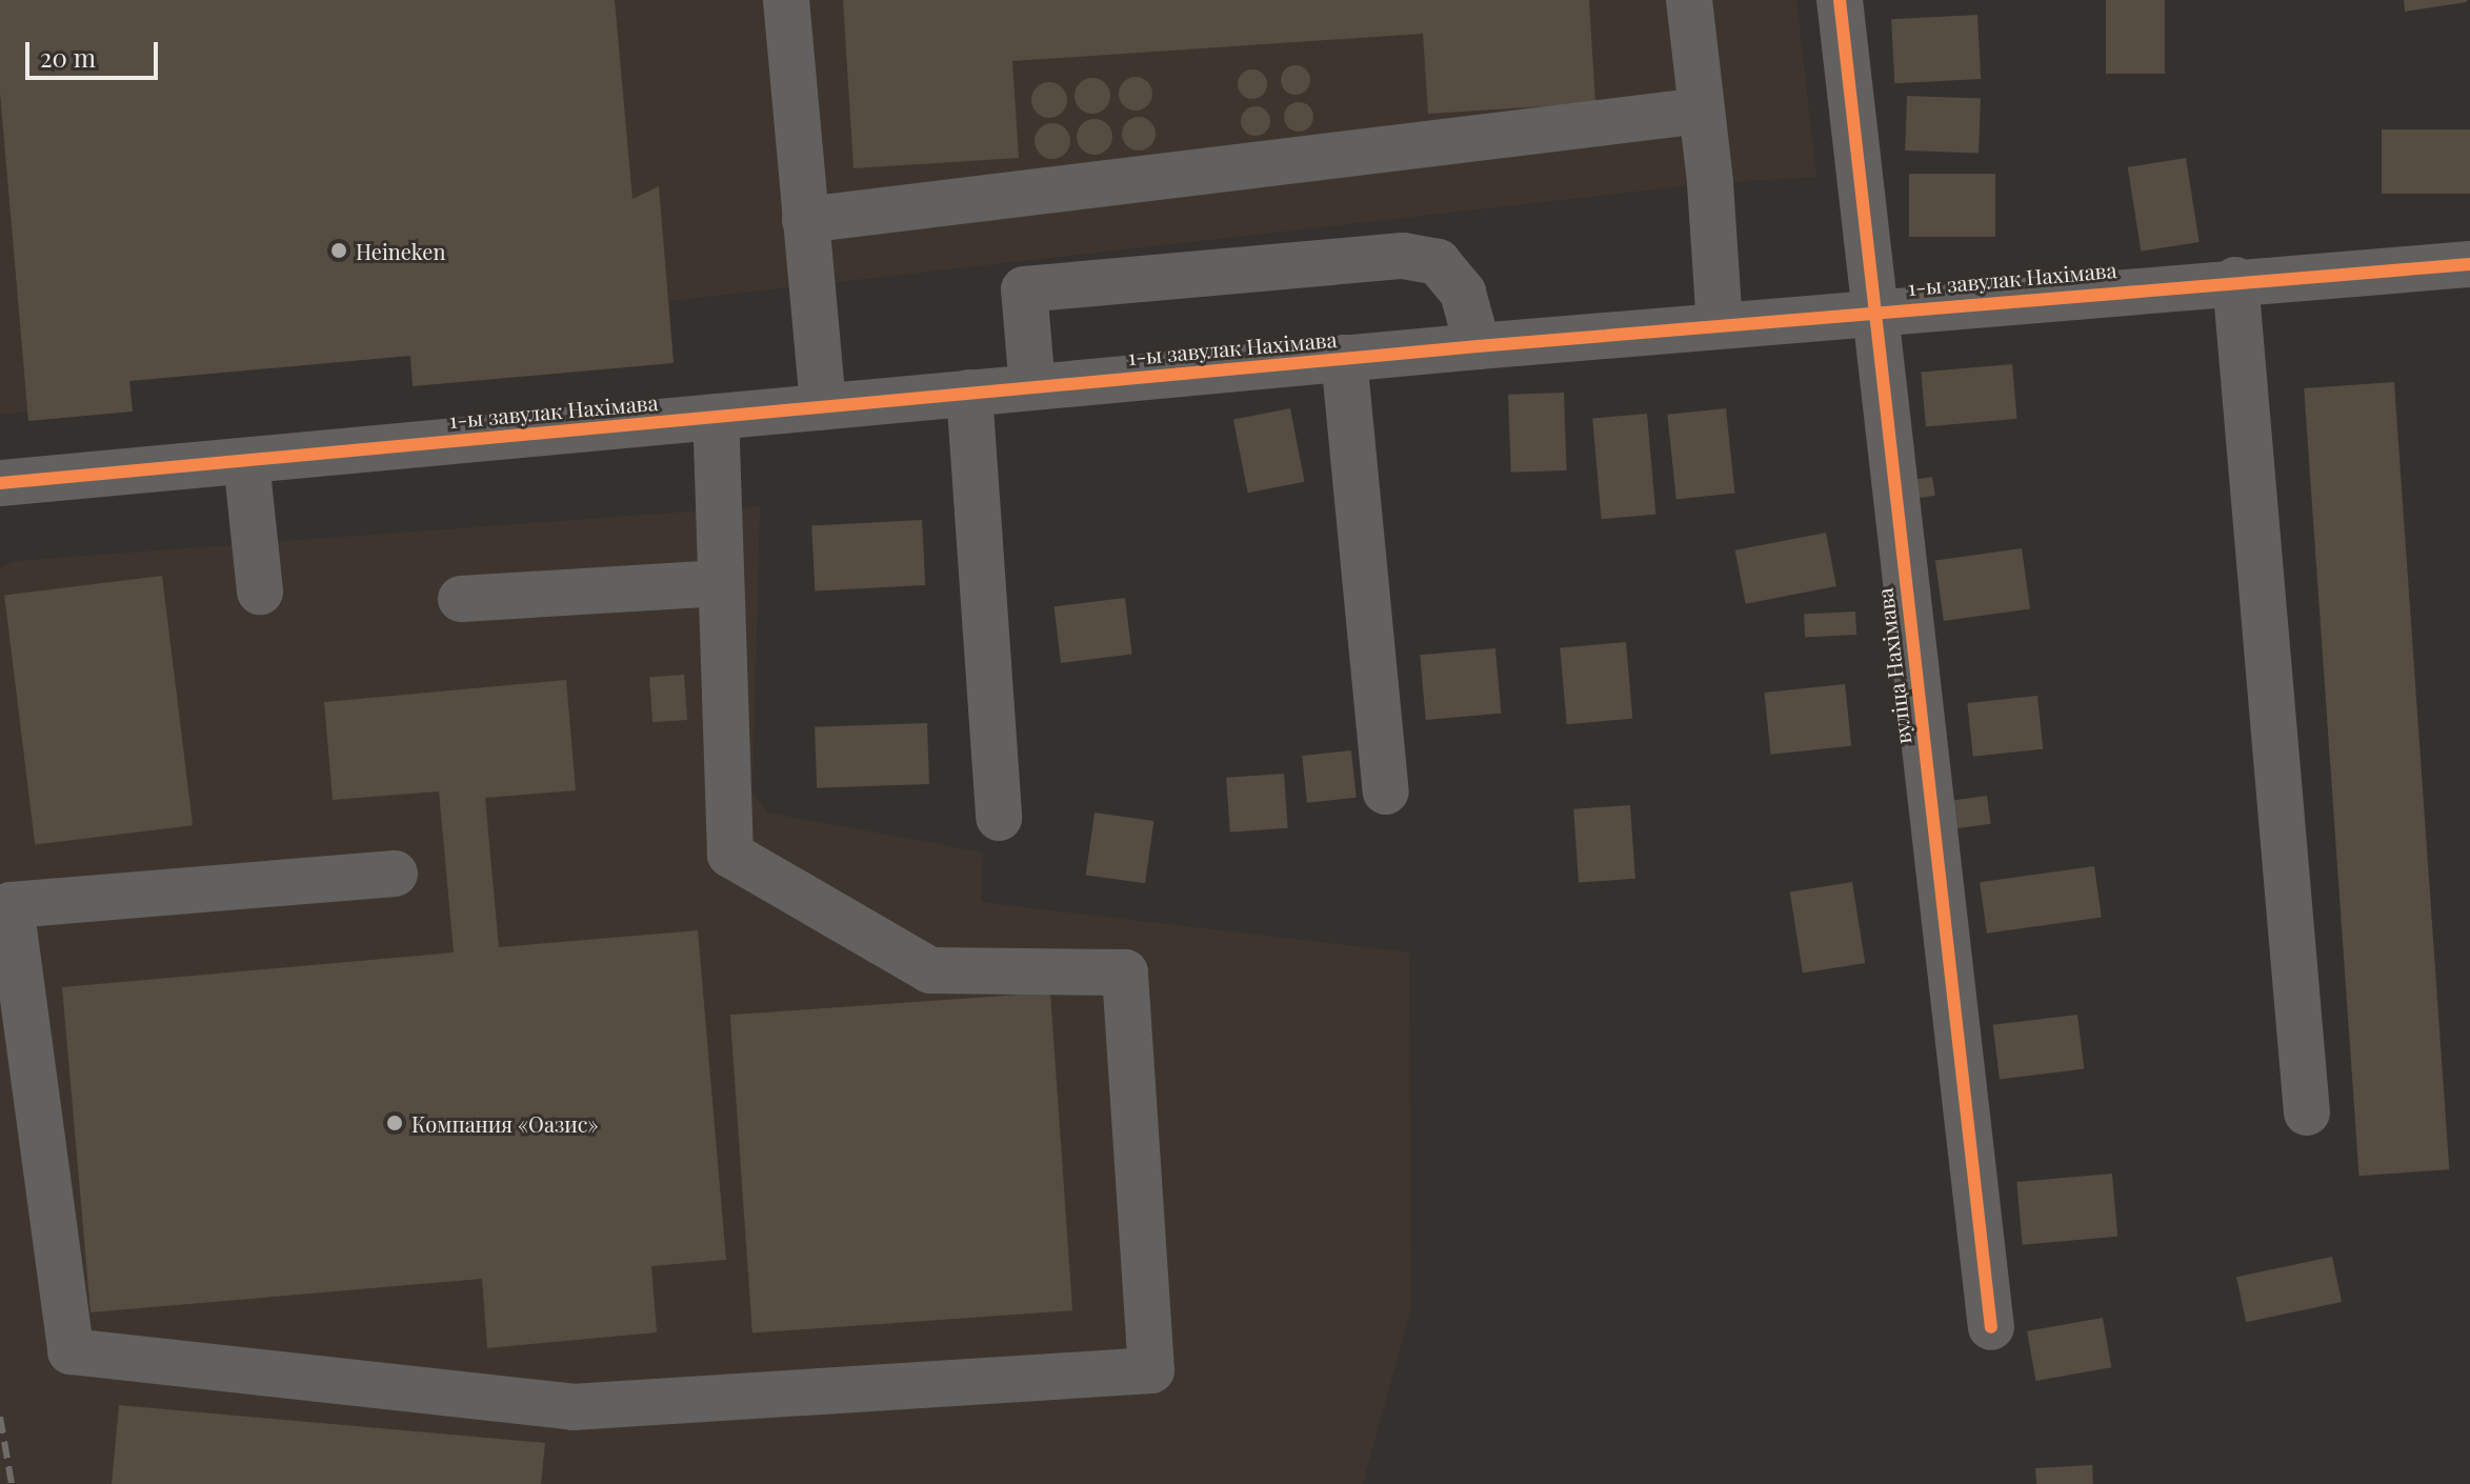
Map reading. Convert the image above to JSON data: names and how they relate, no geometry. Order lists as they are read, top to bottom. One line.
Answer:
{"streets":{"street":["1-ы завулак Нахімава","вуліца Нахімава"]},"crossings":[["1-ы завулак Нахімава","вуліца Нахімава"]],"places":["Heineken","Компания «Оазис»"],"scale_bar":"20 m"}
